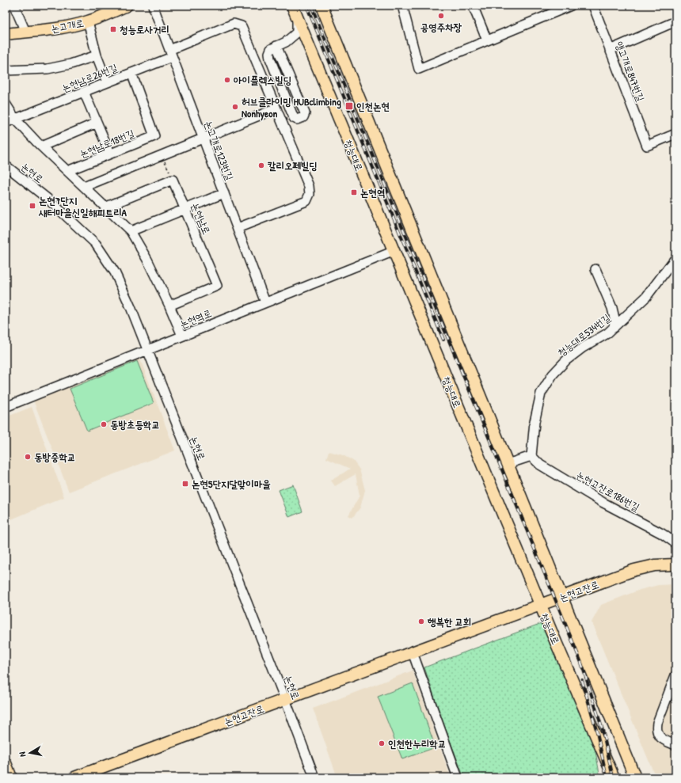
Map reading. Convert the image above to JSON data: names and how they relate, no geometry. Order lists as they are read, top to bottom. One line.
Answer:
{"streets":{"main road":["논고개로","청능대로","논현고잔로"],"street":["앵고개로847번길","논현남로26번길","논현남로18번길","논고개로123번길","논현로","논현남로","논현역로","청능대로534번길","논현고잔로186번길"]},"crossings":[["논현남로26번길","논현남로18번길"],["논현남로26번길","논고개로123번길"],["논고개로123번길","논현역로"],["청능대로","논현역로"],["청능대로","논현고잔로"],["논현로","논현역로"],["논현로","논현고잔로"],["청능대로534번길","논현고잔로186번길"]],"places":{"other":["공영주차장","아이플렉스빌딩","허브클라이밍 HUBclimbing Nonhyeon","칼리오페빌딩","동방초등학교","동방중학교","행복한 교회","인천한누리학교"],"transit":["청능로사거리","인천논현","논현역","논현7단지 새터마을신일해피트리A","논현5단지달맞이마을"]},"north":"left"}
